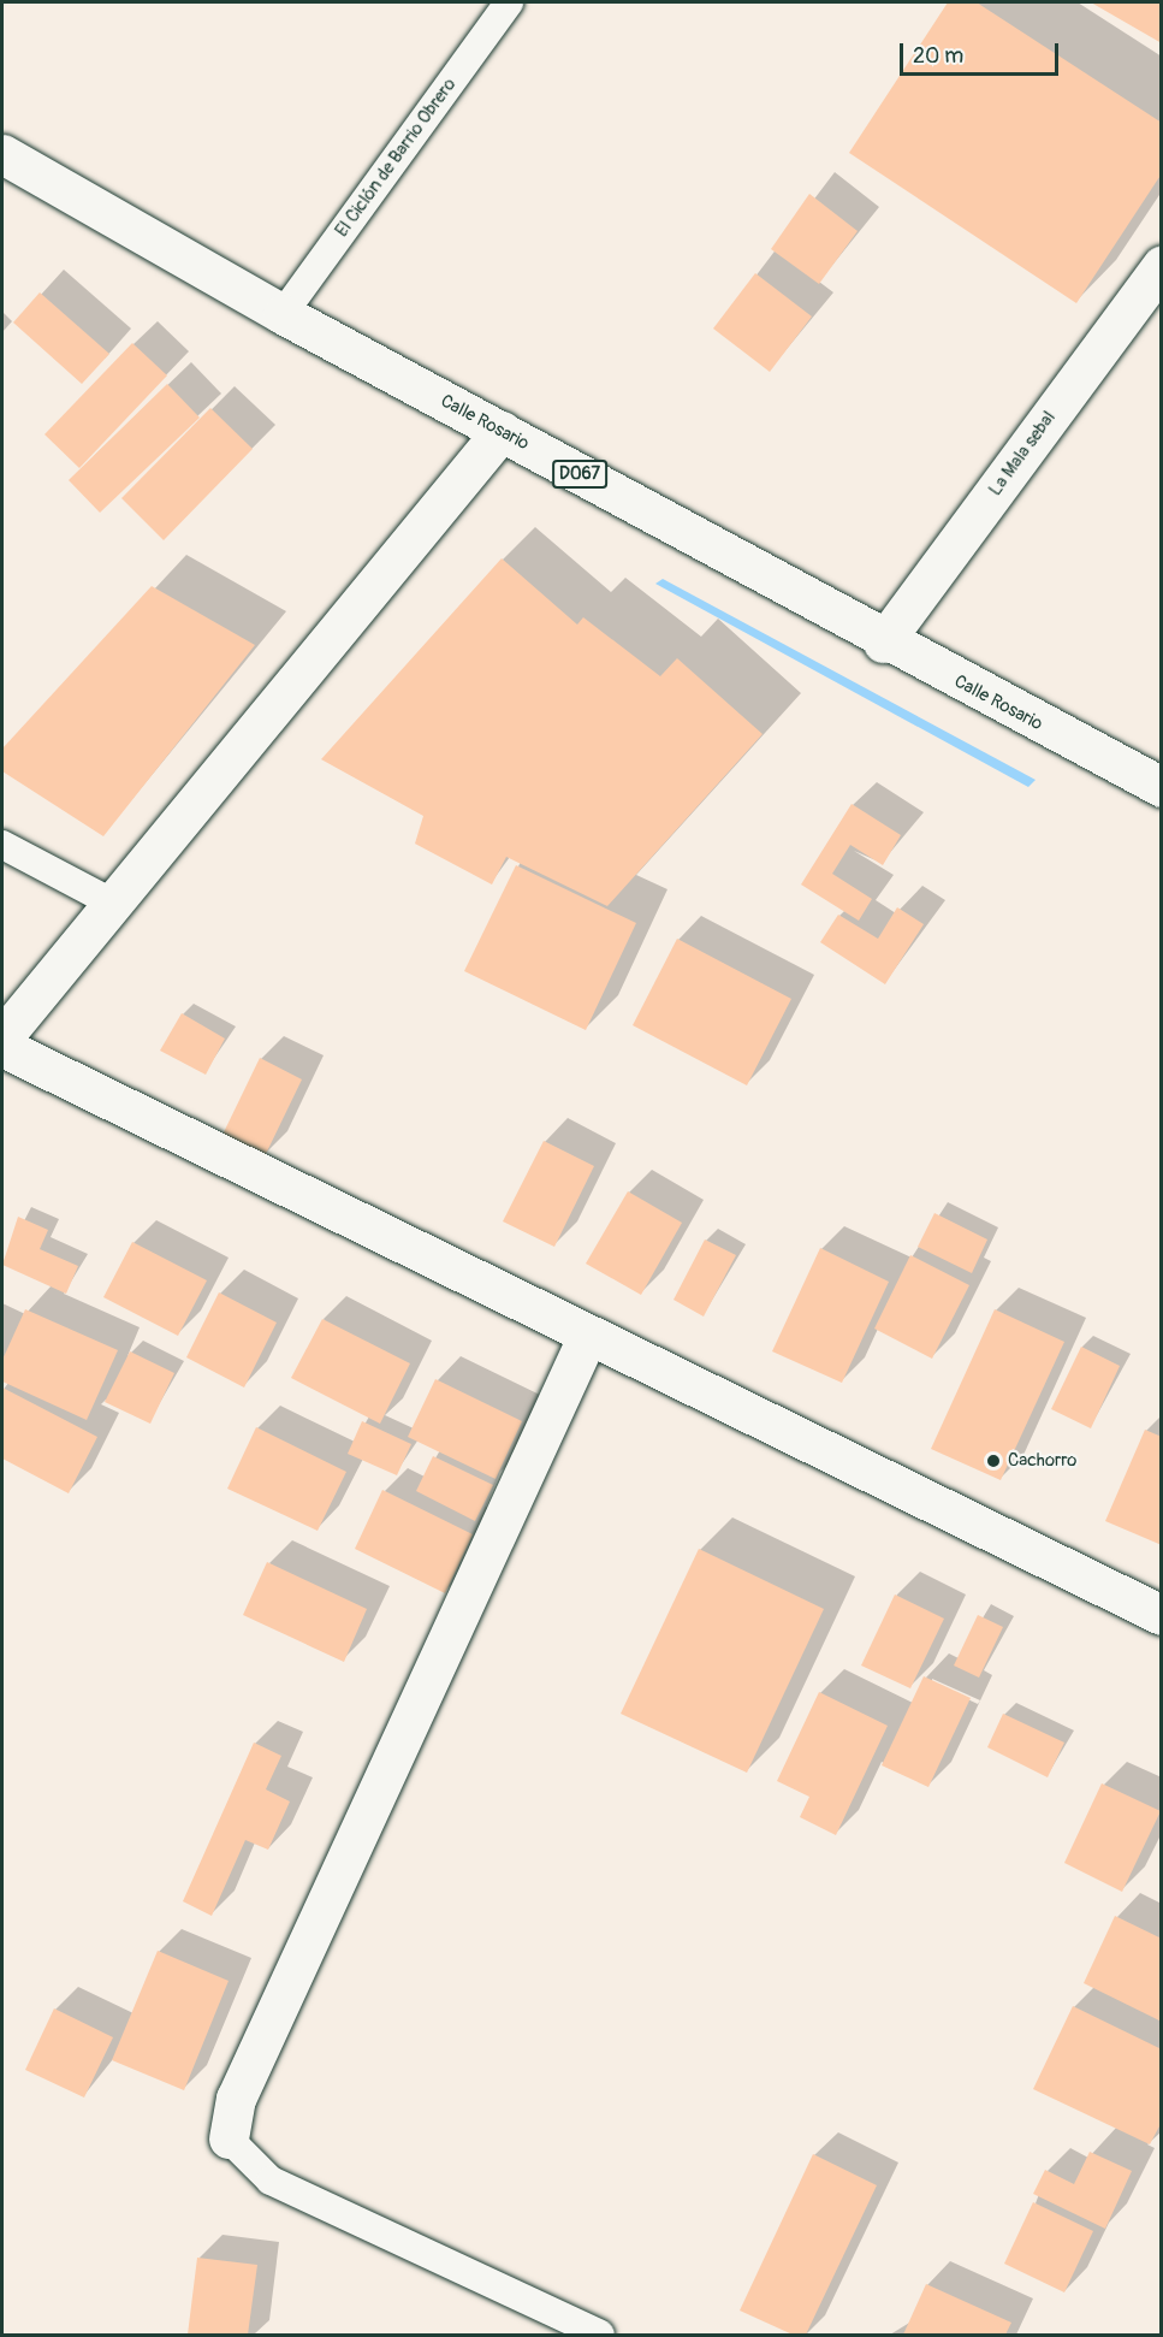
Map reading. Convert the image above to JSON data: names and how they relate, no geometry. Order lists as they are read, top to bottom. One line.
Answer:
{"streets":{"street":["Calle Rosario","La Mala sebal","D067"],"lane":["El Ciclón de Barrio Obrero"]},"crossings":[["El Ciclón de Barrio Obrero","Calle Rosario"],["Calle Rosario","La Mala sebal"]],"places":["Cachorro"],"scale_bar":"20 m"}
